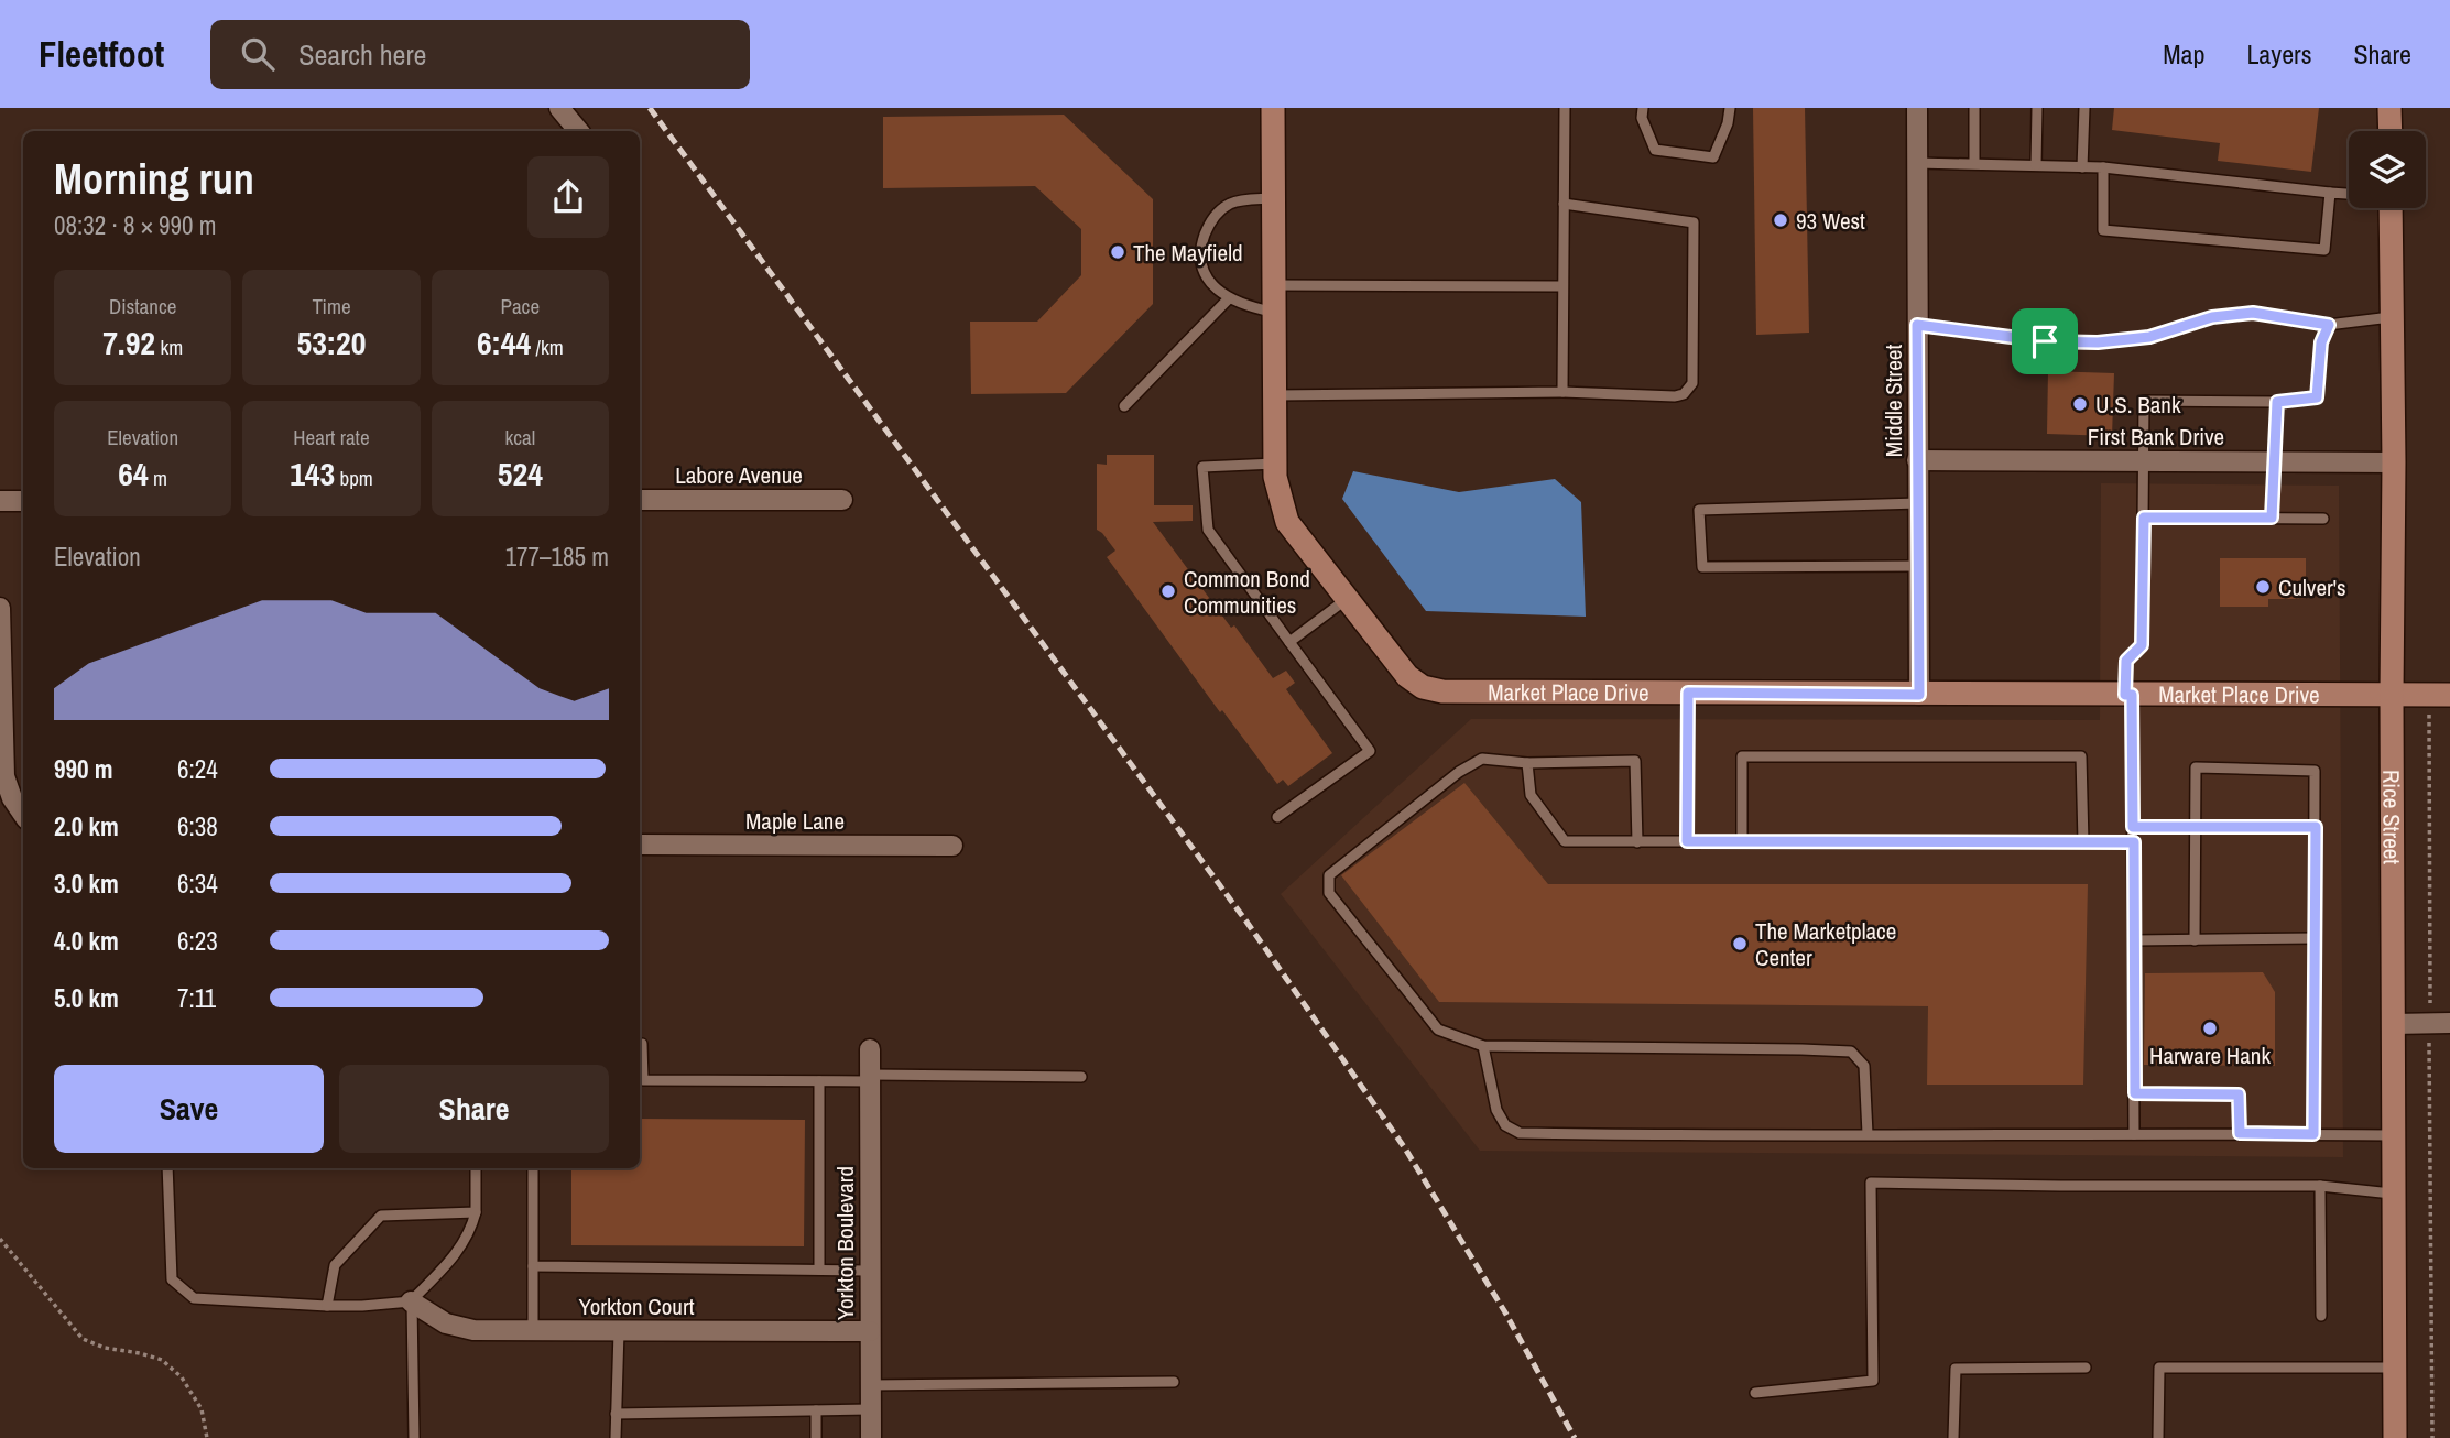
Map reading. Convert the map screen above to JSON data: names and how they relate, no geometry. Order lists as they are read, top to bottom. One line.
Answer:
{"streets":{"street":["Middle Street","First Bank Drive","Labore Avenue","Market Place Drive","Rice Street","Maple Lane","Yorkton Boulevard","Yorkton Court"]},"crossings":[["Middle Street","First Bank Drive"],["Middle Street","Market Place Drive"],["First Bank Drive","Rice Street"],["Market Place Drive","Rice Street"],["Yorkton Boulevard","Yorkton Court"]],"places":["93 West","The Mayfield","U.S. Bank","Culver's","Common Bond Communities","The Marketplace Center","Harware Hank"],"page":{"header":"Fleetfoot","search":"Search here","nav":["Map","Layers","Share"],"heading":["Morning run","08:32 · 8 × 990 m"],"stats":[["Distance","7.92 km"],["Time","53:20"],["Pace","6:44 /km"],["Elevation","64 m"],["Heart rate","143 bpm"],["kcal","524"]],"chart":["Elevation","177–185 m"],"list":[{"name":"990 m","note":"6:24"},{"name":"2.0 km","note":"6:38"},{"name":"3.0 km","note":"6:34"},{"name":"4.0 km","note":"6:23"},{"name":"5.0 km","note":"7:11"}],"buttons":["Save","Share"]}}
